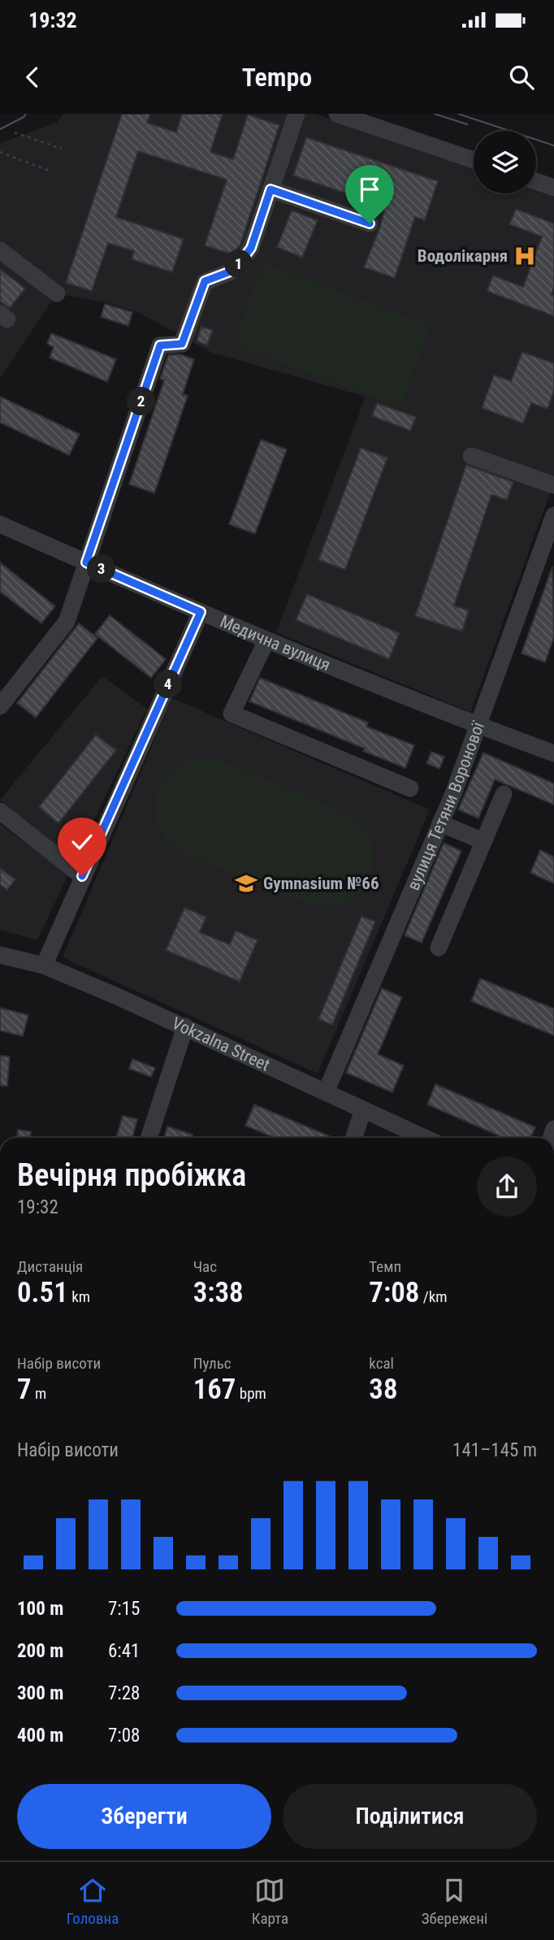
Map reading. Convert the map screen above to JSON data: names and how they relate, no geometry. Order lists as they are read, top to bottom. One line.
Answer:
{"streets":{"street":["Медична вулиця","вулиця Тетяни Воронової","Vokzalna Street"]},"crossings":[["Медична вулиця","вулиця Тетяни Воронової"],["вулиця Тетяни Воронової","Vokzalna Street"]],"places":{"hospital":["Водолікарня"],"school or university":["Gymnasium №66"]},"page":{"status":"19:32","header":"Tempo","pins":["1","2","3","4"],"heading":["Вечірня пробіжка","19:32"],"stats":[["Дистанція","0.51 km"],["Час","3:38"],["Темп","7:08 /km"],["Набір висоти","7 m"],["Пульс","167 bpm"],["kcal","38"]],"chart":["Набір висоти","141–145 m"],"list":[{"name":"100 m","note":"7:15"},{"name":"200 m","note":"6:41"},{"name":"300 m","note":"7:28"},{"name":"400 m","note":"7:08"}],"buttons":["Зберегти","Поділитися"],"tabs":["Головна","Карта","Збережені"]}}
